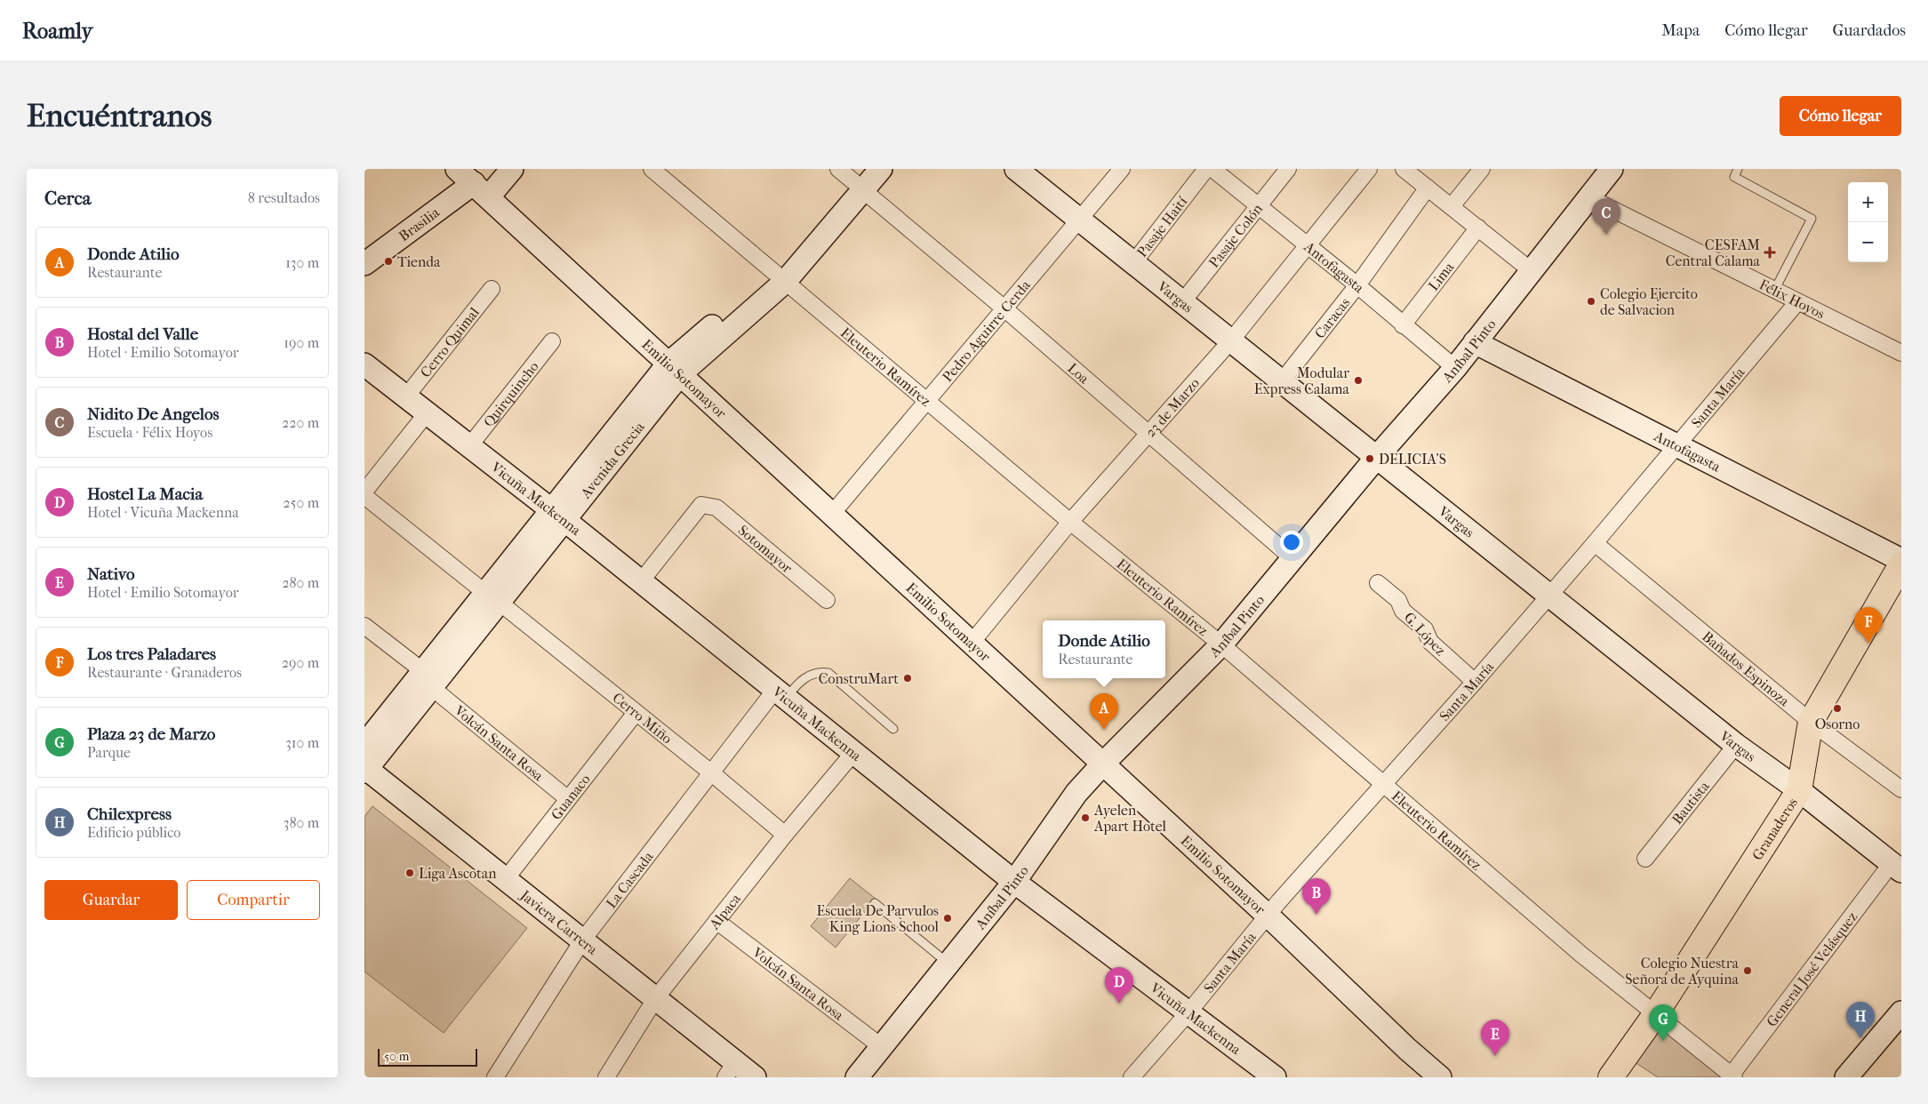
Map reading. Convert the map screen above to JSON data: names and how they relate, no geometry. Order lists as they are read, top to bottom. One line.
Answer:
{"streets":{"main road":["Granaderos"],"street":["Brasilia","Pasaje Haití","Pasaje Colón","Antofagasta","Lima","Vargas","Félix Hoyos","Caracas","Pedro Aguirre Cerda","Cerro Quimal","Aníbal Pinto","Eleuterio Ramírez","Loa","Emilio Sotomayor","Quirquincho","Santa María","23 de Marzo","Avenida Grecia","Vicuña Mackenna","Sotomayor","G. López","Bañados Espinoza","Cerro Miño","Volcán Santa Rosa","Guanaco","Bautista","La Cascada","Alpaca","Javiera Carrera","General José Velásquez"]},"crossings":[["Brasilia","Emilio Sotomayor"],["Pasaje Haití","Vargas"],["Pasaje Colón","Antofagasta"],["Pasaje Colón","Vargas"],["Antofagasta","Lima"],["Antofagasta","Caracas"],["Antofagasta","Aníbal Pinto"],["Antofagasta","Santa María"],["Antofagasta","23 de Marzo"],["Vargas","Caracas"],["Vargas","Pedro Aguirre Cerda"],["Vargas","Aníbal Pinto"],["Vargas","Santa María"],["Vargas","23 de Marzo"],["Vargas","Bautista"],["Vargas","Granaderos"],["Vargas","General José Velásquez"],["Félix Hoyos","Aníbal Pinto"],["Félix Hoyos","Santa María"],["Pedro Aguirre Cerda","Eleuterio Ramírez"],["Pedro Aguirre Cerda","Loa"],["Pedro Aguirre Cerda","Emilio Sotomayor"],["Cerro Quimal","Vicuña Mackenna"],["Aníbal Pinto","Eleuterio Ramírez"],["Aníbal Pinto","Loa"],["Aníbal Pinto","Emilio Sotomayor"],["Aníbal Pinto","Vicuña Mackenna"],["Aníbal Pinto","Volcán Santa Rosa"],["Eleuterio Ramírez","Santa María"],["Eleuterio Ramírez","23 de Marzo"],["Eleuterio Ramírez","Avenida Grecia"],["Eleuterio Ramírez","Granaderos"],["Eleuterio Ramírez","General José Velásquez"],["Loa","23 de Marzo"],["Loa","Avenida Grecia"],["Emilio Sotomayor","Santa María"],["Emilio Sotomayor","23 de Marzo"],["Emilio Sotomayor","Avenida Grecia"],["Quirquincho","Vicuña Mackenna"],["Santa María","Vicuña Mackenna"],["Santa María","G. López"],["Santa María","Bañados Espinoza"],["Avenida Grecia","Vicuña Mackenna"],["Avenida Grecia","Cerro Miño"],["Avenida Grecia","Volcán Santa Rosa"],["Avenida Grecia","Javiera Carrera"],["Vicuña Mackenna","Sotomayor"],["Vicuña Mackenna","La Cascada"],["Vicuña Mackenna","Alpaca"],["Bañados Espinoza","Granaderos"],["Cerro Miño","Guanaco"],["Cerro Miño","La Cascada"],["Cerro Miño","Alpaca"],["Volcán Santa Rosa","Guanaco"],["Volcán Santa Rosa","Alpaca"],["Guanaco","Javiera Carrera"],["La Cascada","Javiera Carrera"],["Alpaca","Javiera Carrera"]],"places":{"health":["CESFAM Central Calama"],"other":["Tienda","Colegio Ejercito de Salvacion","Modular Express Calama","DELICIA'S","ConstruMart","Osorno","Ayelen Apart Hotel","Liga Ascotan","Escuela De Parvulos King Lions School","Colegio Nuestra Señora de Ayquina"]},"scale_bar":"50 m","page":{"header":"Roamly","nav":["Mapa","Cómo llegar","Guardados"],"buttons":["Cómo llegar",["Guardar","Compartir"]],"title":"Encuéntranos","heading":["Cerca","8 resultados"],"map_buttons":["+","−"],"pins":["C","F","A","B","D","H","G","E"],"list":[{"mark":"A","name":"Donde Atilio","note":"Restaurante","value":"130 m"},{"mark":"B","name":"Hostal del Valle","note":"Hotel · Emilio Sotomayor","value":"190 m"},{"mark":"C","name":"Nidito De Angelos","note":"Escuela · Félix Hoyos","value":"220 m"},{"mark":"D","name":"Hostel La Macia","note":"Hotel · Vicuña Mackenna","value":"250 m"},{"mark":"E","name":"Nativo","note":"Hotel · Emilio Sotomayor","value":"280 m"},{"mark":"F","name":"Los tres Paladares","note":"Restaurante · Granaderos","value":"290 m"},{"mark":"G","name":"Plaza 23 de Marzo","note":"Parque","value":"310 m"},{"mark":"H","name":"Chilexpress","note":"Edificio público","value":"380 m"}],"popup":["Donde Atilio","Restaurante"],"scale":"50 m"}}
